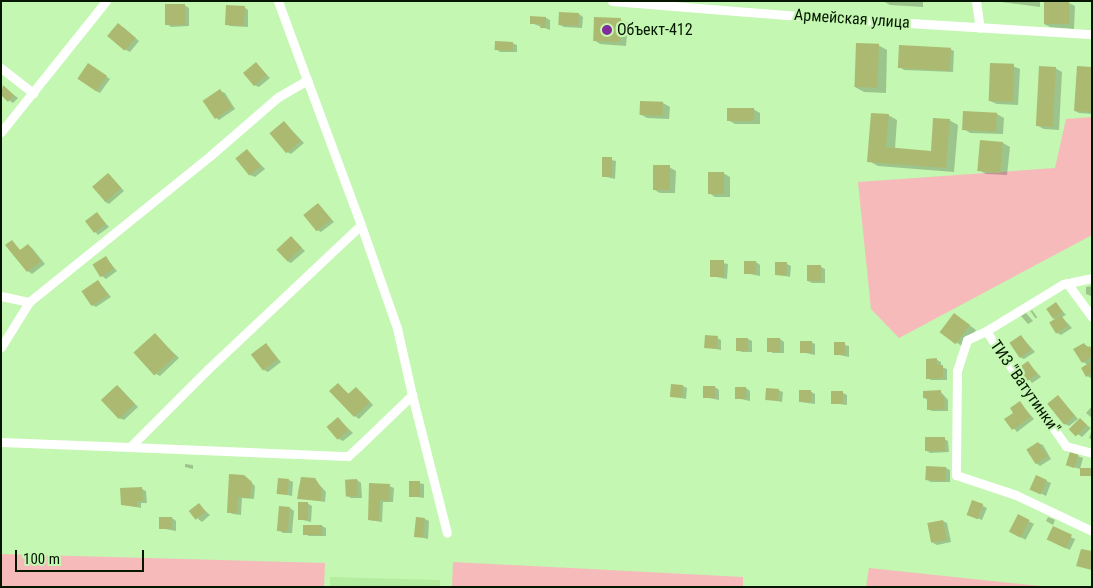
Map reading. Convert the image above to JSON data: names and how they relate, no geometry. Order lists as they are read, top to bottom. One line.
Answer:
{"streets":{"street":["Армейская улица","ТИЗ \"Ватутинки\""]},"places":["Объект-412"],"scale_bar":"100 m"}
